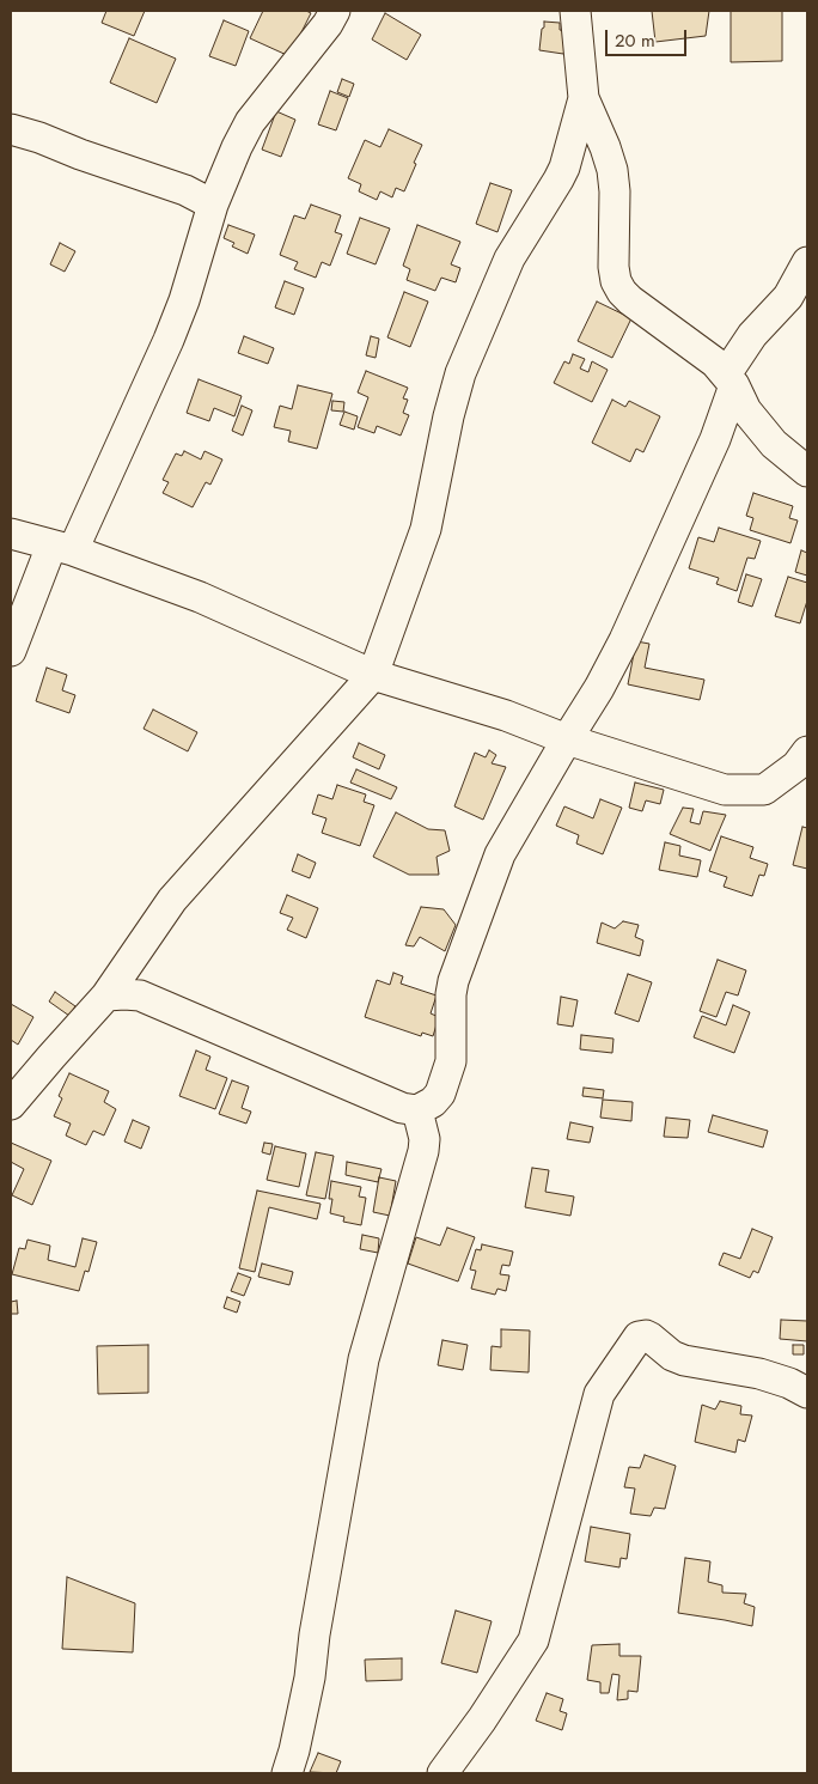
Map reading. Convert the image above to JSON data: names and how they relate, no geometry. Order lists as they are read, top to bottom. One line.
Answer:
{"scale_bar":"20 m"}
